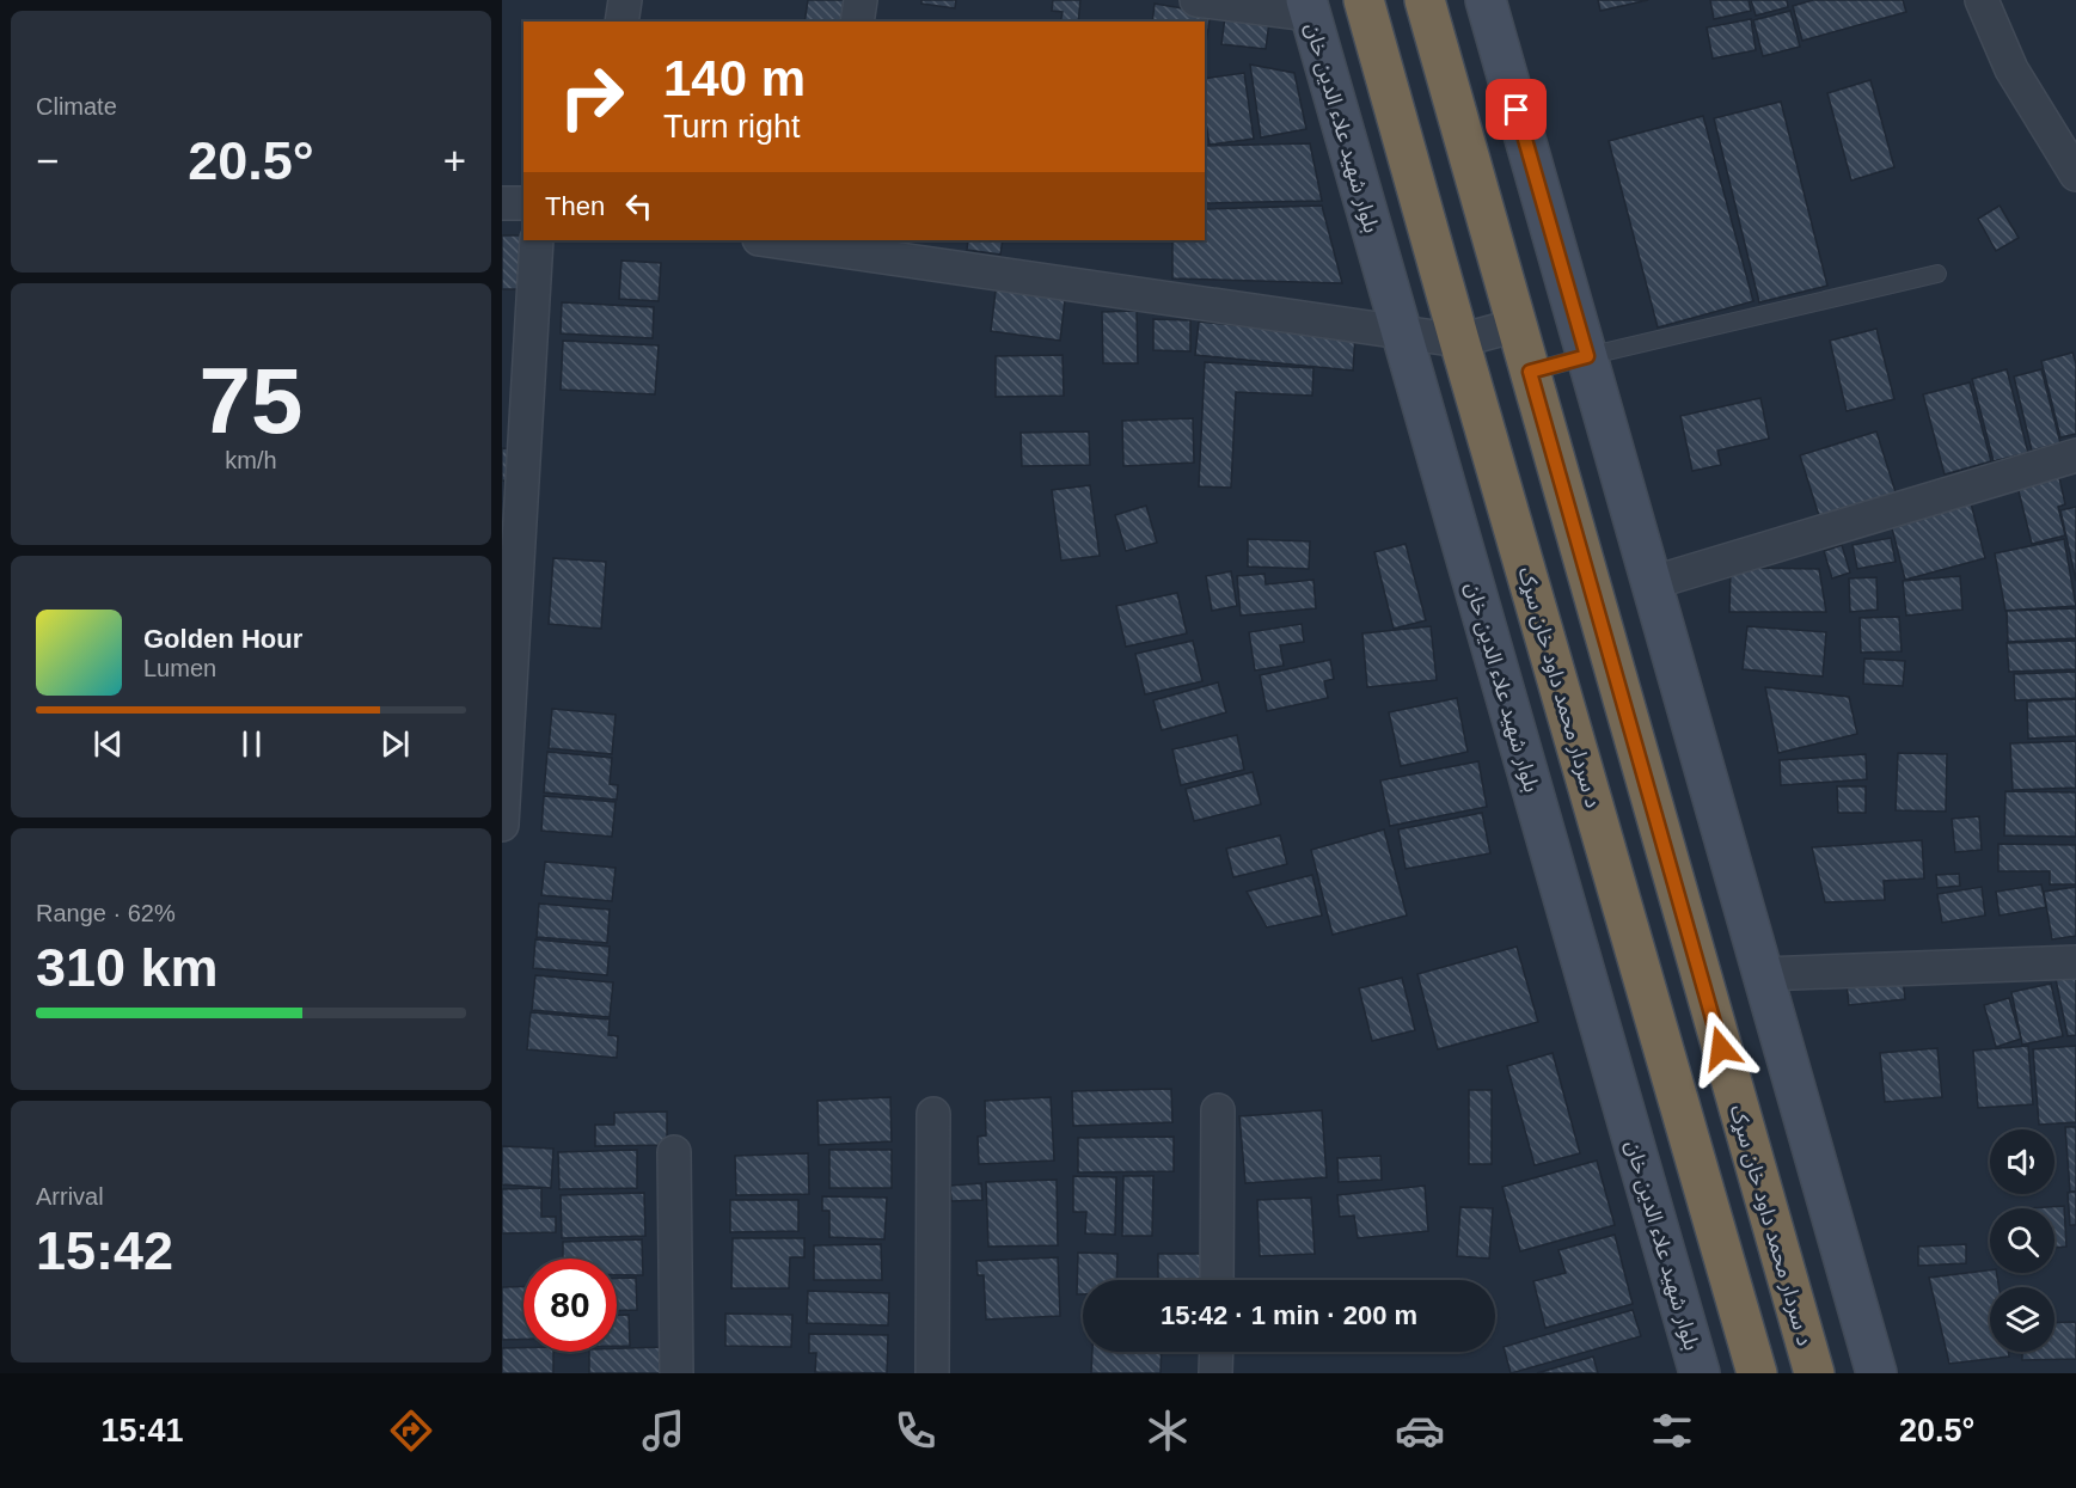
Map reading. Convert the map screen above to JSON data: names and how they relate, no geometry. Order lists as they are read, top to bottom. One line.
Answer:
{"streets":{"highway":["د سردار محمد داود خان سړک"],"street":["بلوار شهید علاء الدین خان"]},"page":{"tile":["Climate",["75","km/h"],["Range · 62%","310 km"],["Arrival","15:42"]],"turn":["140 m","Turn right"],"heat":["−","20.5°","+"],"then":"Then","song":["Golden Hour","Lumen"],"limit":"80","trip":"15:42 · 1 min · 200 m","tabs":["15:41","20.5°"]}}
